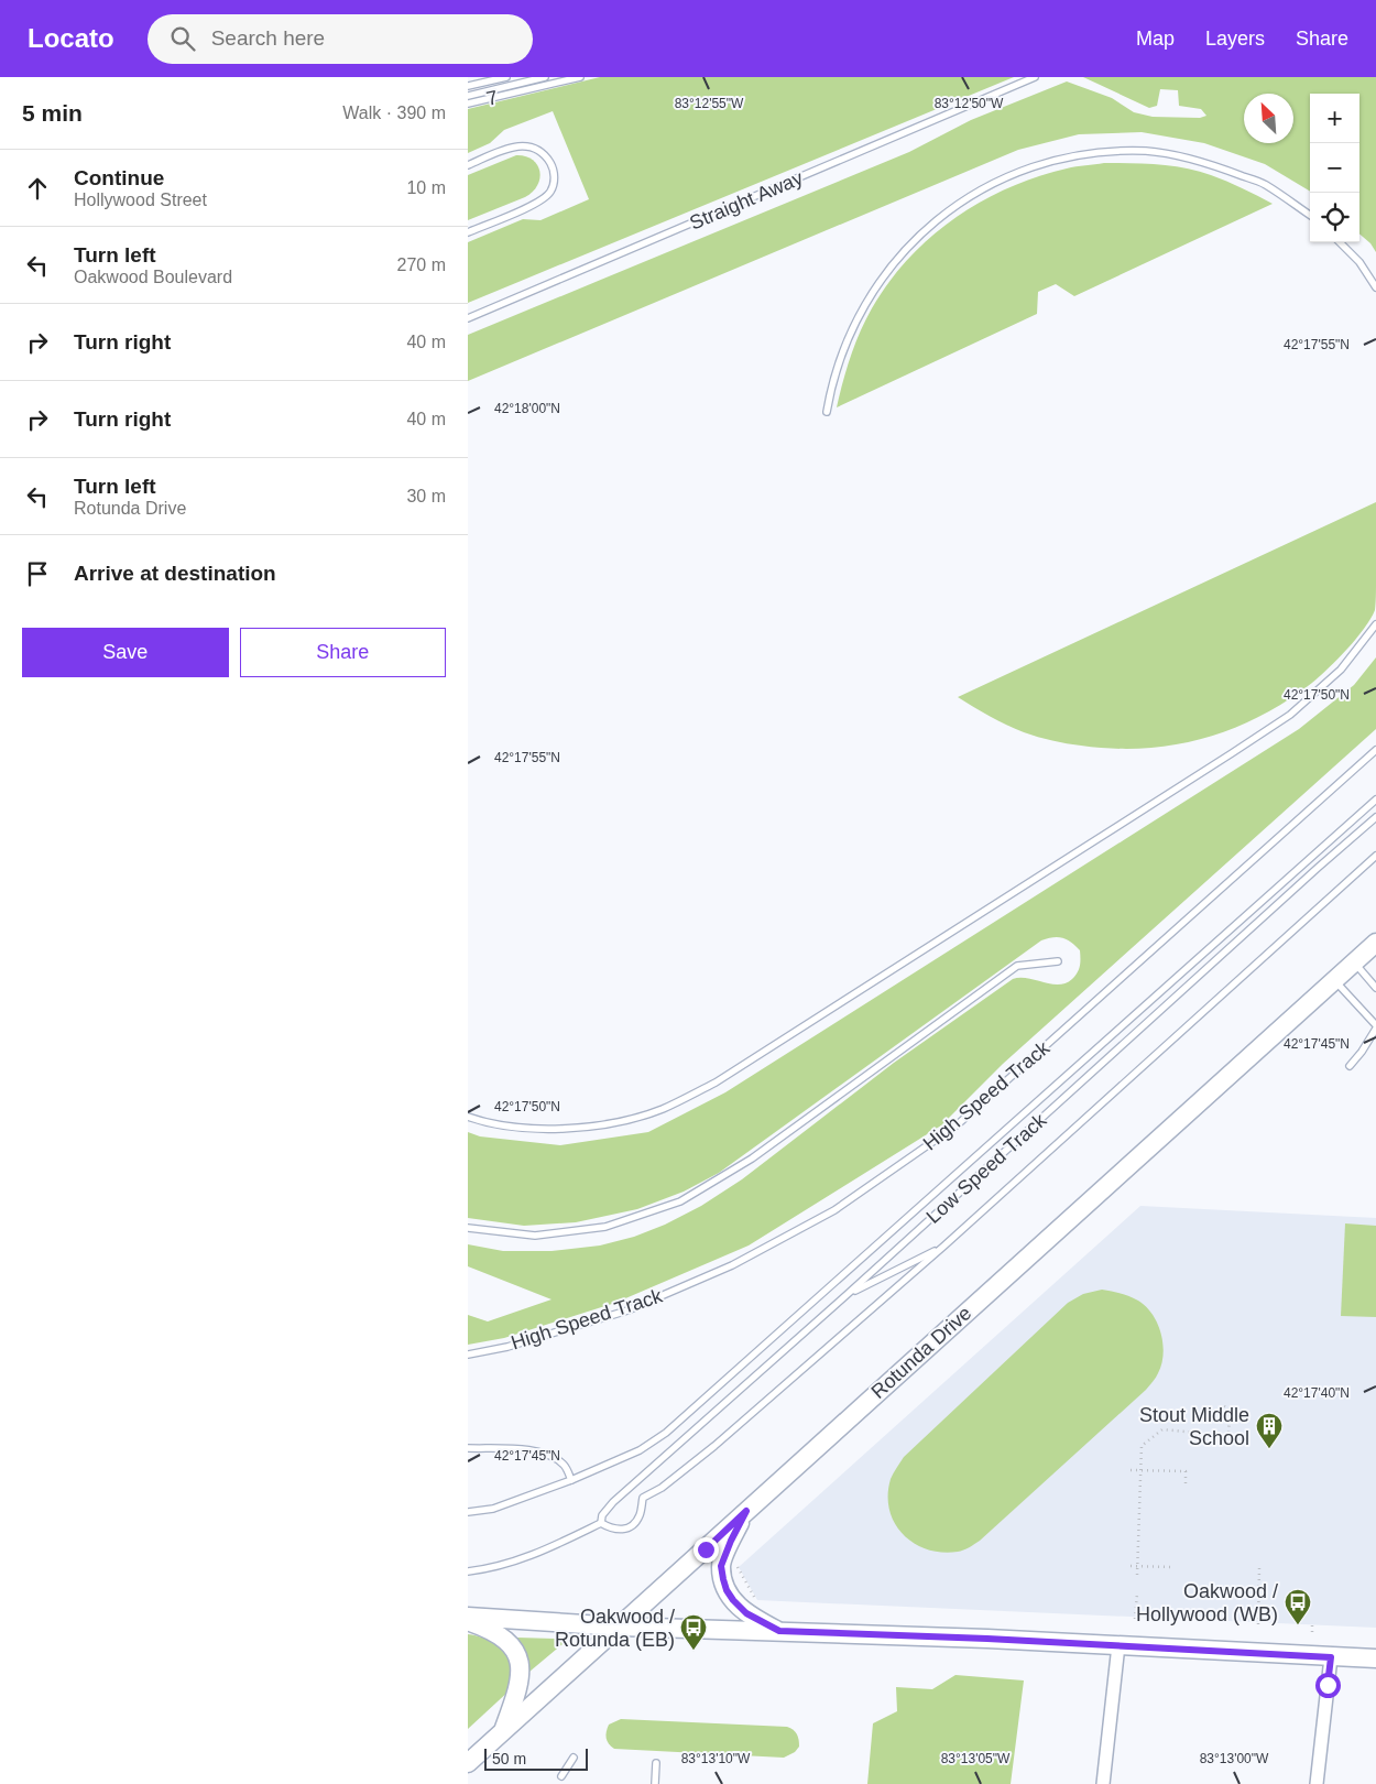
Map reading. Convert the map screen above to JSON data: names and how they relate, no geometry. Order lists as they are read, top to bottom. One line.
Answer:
{"streets":{"main road":["Rotunda Drive"],"lane":["7","Straight Away","High Speed Track","Low Speed Track"]},"places":{"building":["Stout Middle School"],"bus stop":["Oakwood / Hollywood (WB)","Oakwood / Rotunda (EB)"]},"scale_bar":"50 m","north":"top left","page":{"header":"Locato","search":"Search here","nav":["Map","Layers","Share"],"heading":["5 min","Walk · 390 m"],"map_buttons":["+","−"],"list":[["Continue","Hollywood Street","10 m"],["Turn left","Oakwood Boulevard","270 m"],["Turn right","40 m"],["Turn right","40 m"],["Turn left","Rotunda Drive","30 m"],"Arrive at destination"],"buttons":["Save","Share"],"scale":"50 m"},"coordinates":["83°12'55\"W","83°12'50\"W","42°17'55\"N","42°18'00\"N","42°17'50\"N","42°17'45\"N","42°17'40\"N","83°13'10\"W","83°13'05\"W","83°13'00\"W"]}
